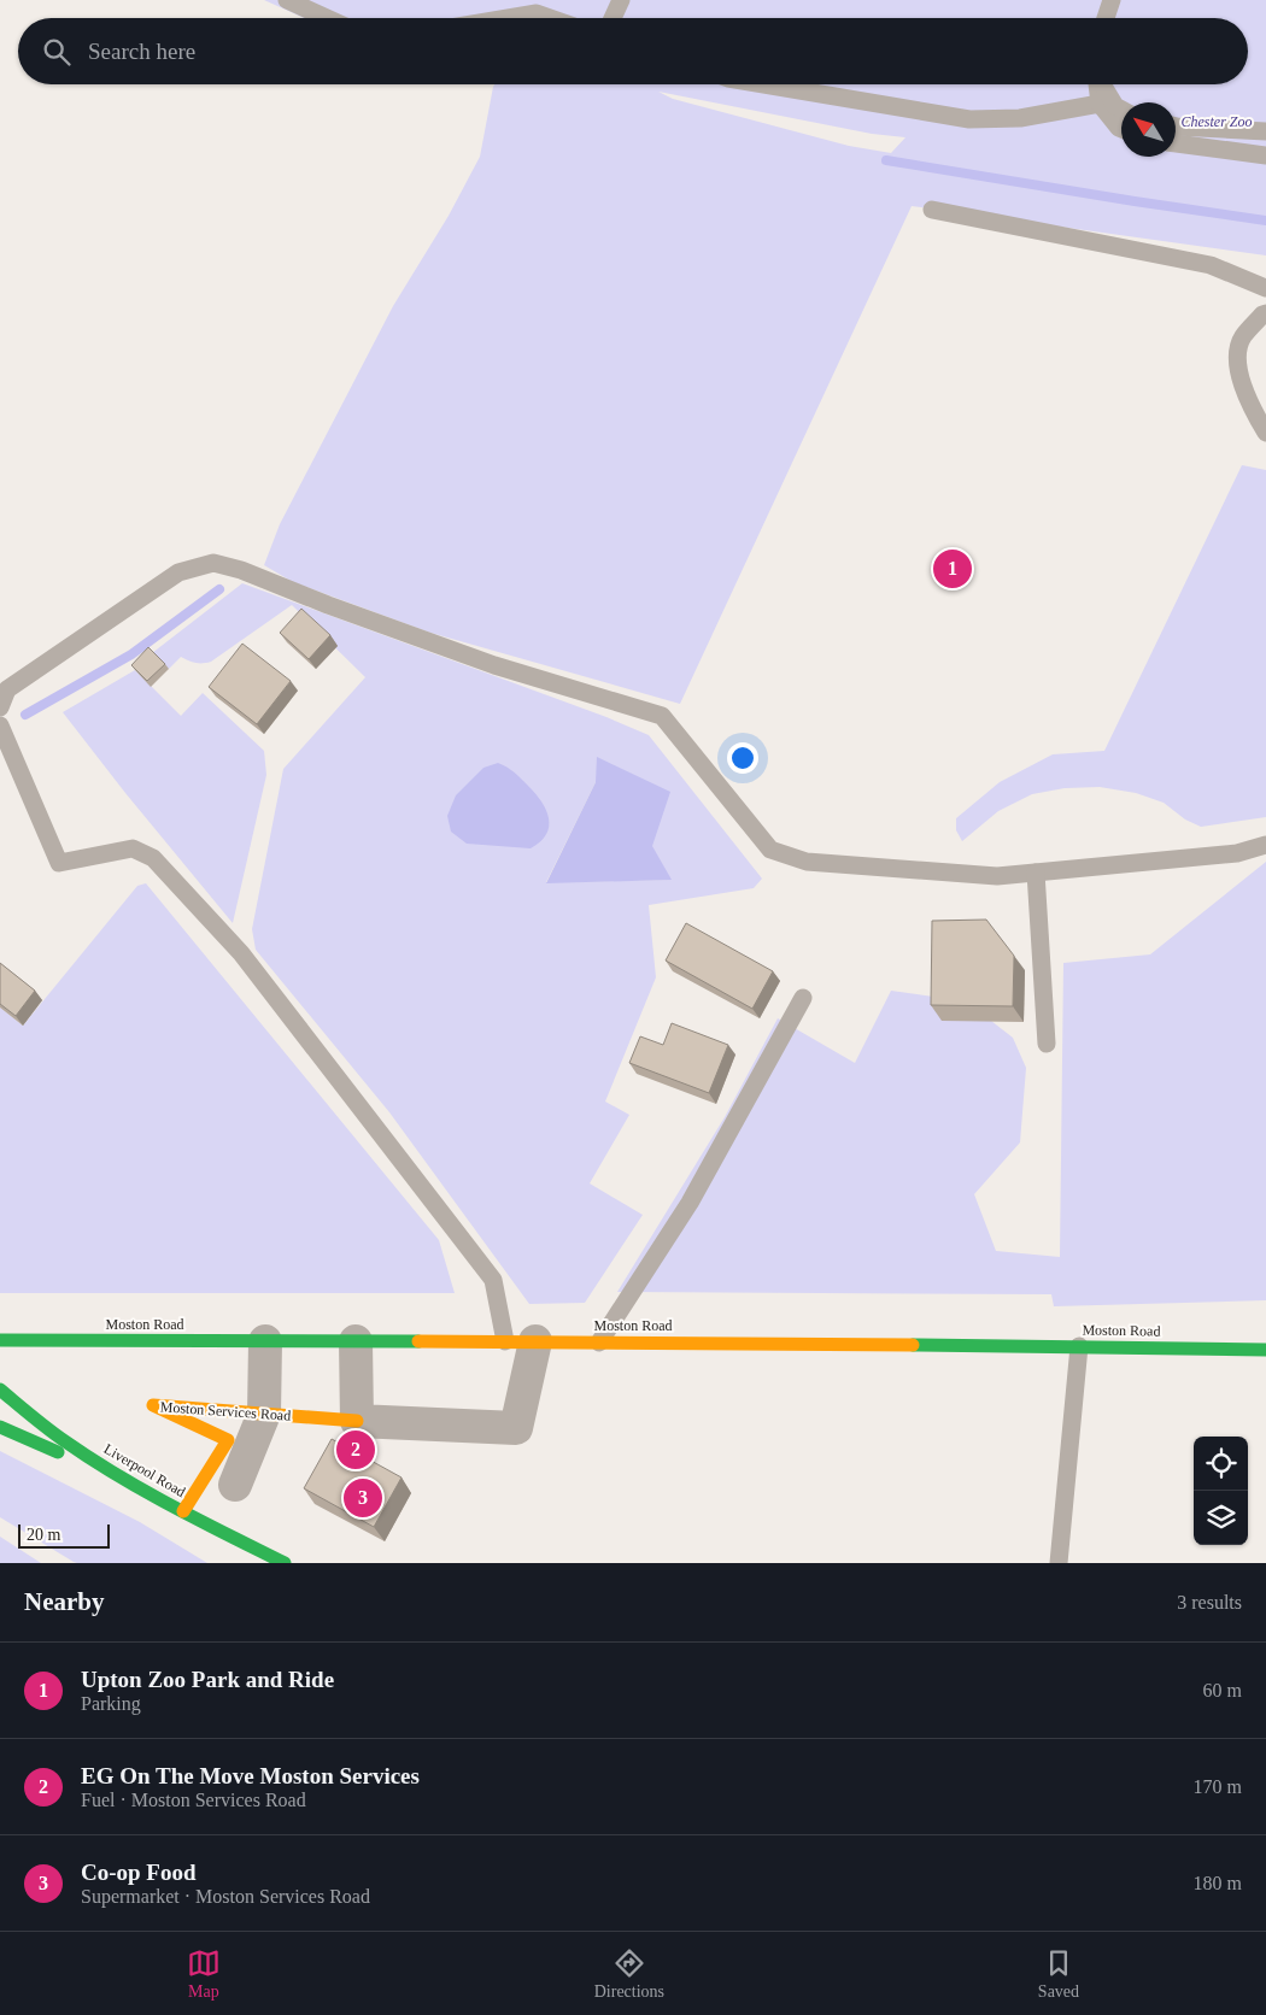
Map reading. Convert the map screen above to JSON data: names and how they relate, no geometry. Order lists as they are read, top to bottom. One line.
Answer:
{"streets":{"main road":["Moston Road","Moston Services Road","Liverpool Road"]},"crossings":[["Moston Road","Moston Services Road"],["Moston Services Road","Liverpool Road"]],"parks":["Chester Zoo"],"scale_bar":"20 m","north":"top left","page":{"search":"Search here","pins":["1","2","3"],"scale":"20 m","heading":["Nearby","3 results"],"list":[{"mark":"1","name":"Upton Zoo Park and Ride","note":"Parking","value":"60 m"},{"mark":"2","name":"EG On The Move Moston Services","note":"Fuel · Moston Services Road","value":"170 m"},{"mark":"3","name":"Co-op Food","note":"Supermarket · Moston Services Road","value":"180 m"}],"nav":["Map","Directions","Saved"]}}
